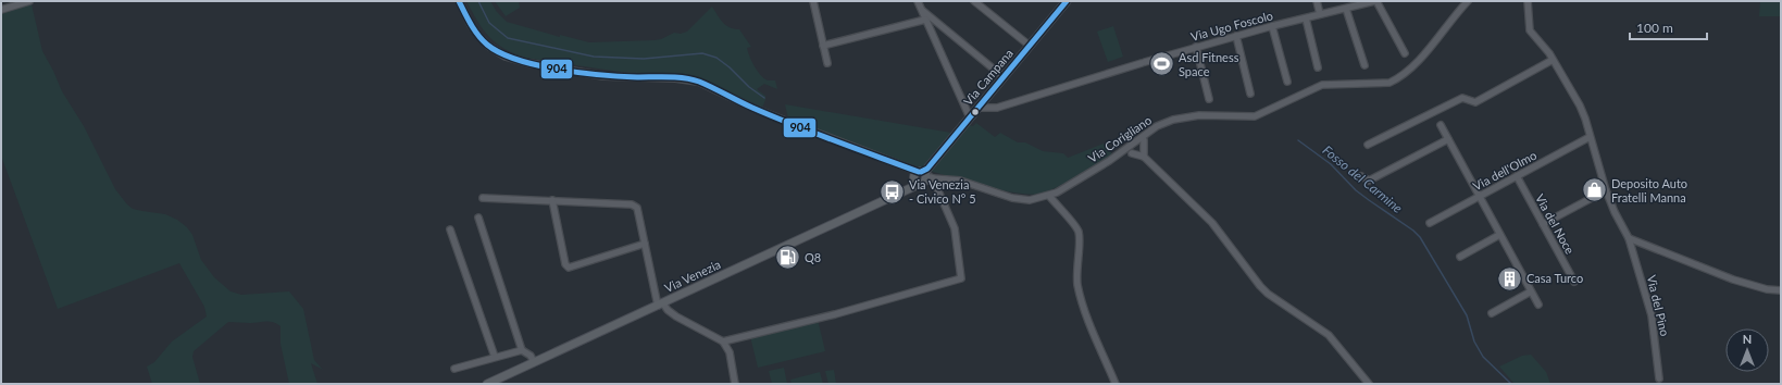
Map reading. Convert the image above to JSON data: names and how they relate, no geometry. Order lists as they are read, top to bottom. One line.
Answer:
{"streets":{"main road":["Via Campana","Via Venezia"],"street":["Via Ugo Foscolo","Via Corigliano","Via dell'Olmo","Via del Noce","Via del Pino"]},"crossings":[["Via Ugo Foscolo","Via Campana"],["Via Campana","Via Corigliano"],["Via Campana","Via Venezia"],["Via dell'Olmo","Via del Noce"],["Via dell'Olmo","Via del Pino"]],"water":["Fosso del Carmine"],"places":{"sports":["Asd Fitness Space"],"shop":["Deposito Auto Fratelli Manna"],"bus stop":["Via Venezia - Civico N° 5"],"fuel station":["Q8"],"building":["Casa Turco"]},"lines":["transit line 904"],"scale_bar":"100 m","north":"top"}
